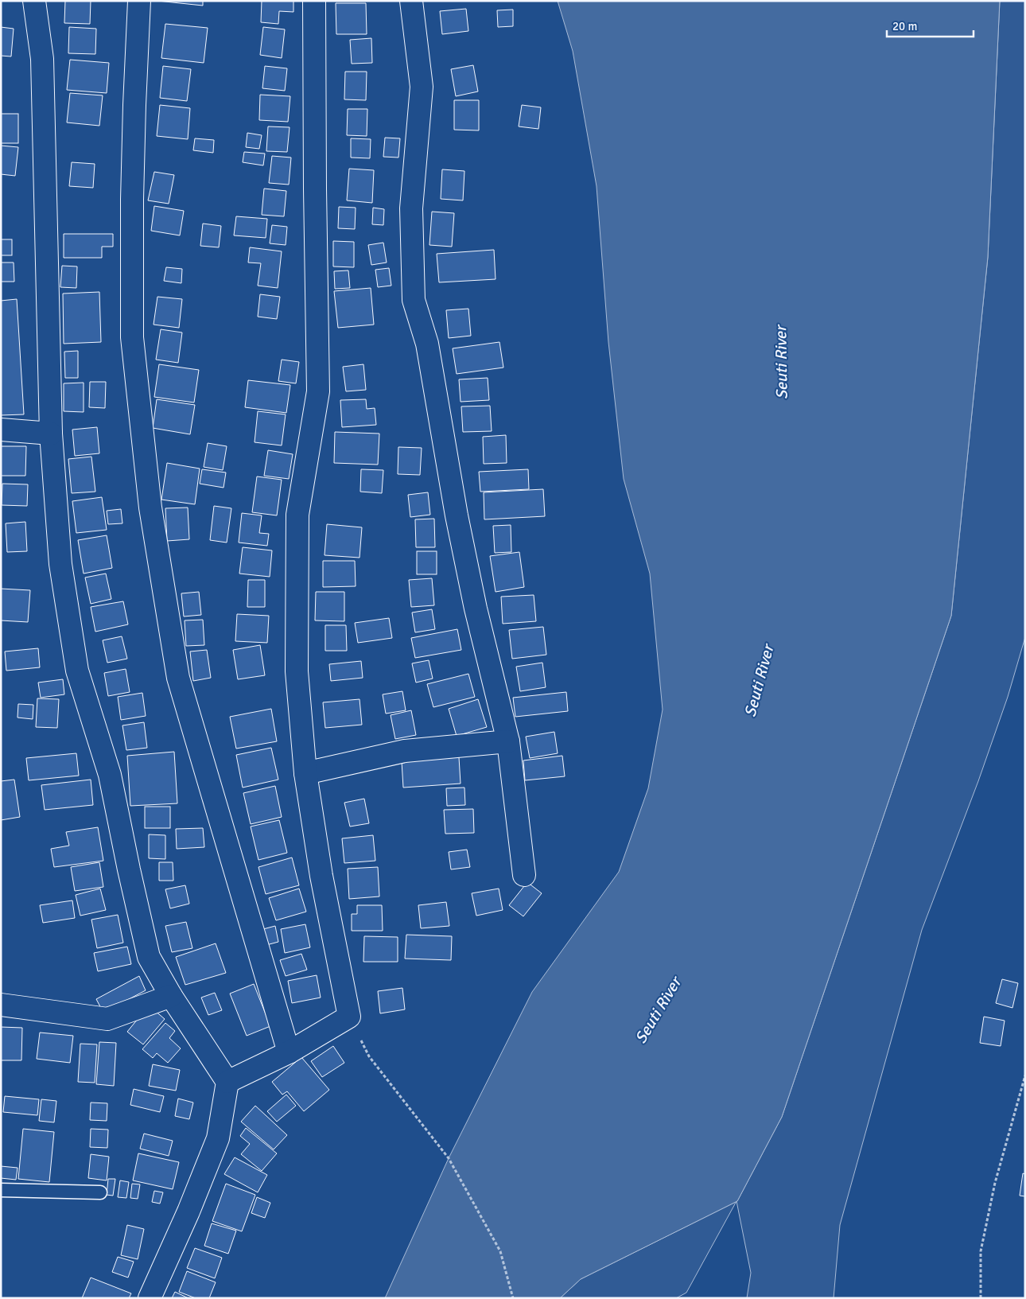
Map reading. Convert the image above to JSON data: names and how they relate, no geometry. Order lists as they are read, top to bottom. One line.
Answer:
{"water":["Seuti River"],"scale_bar":"20 m"}
